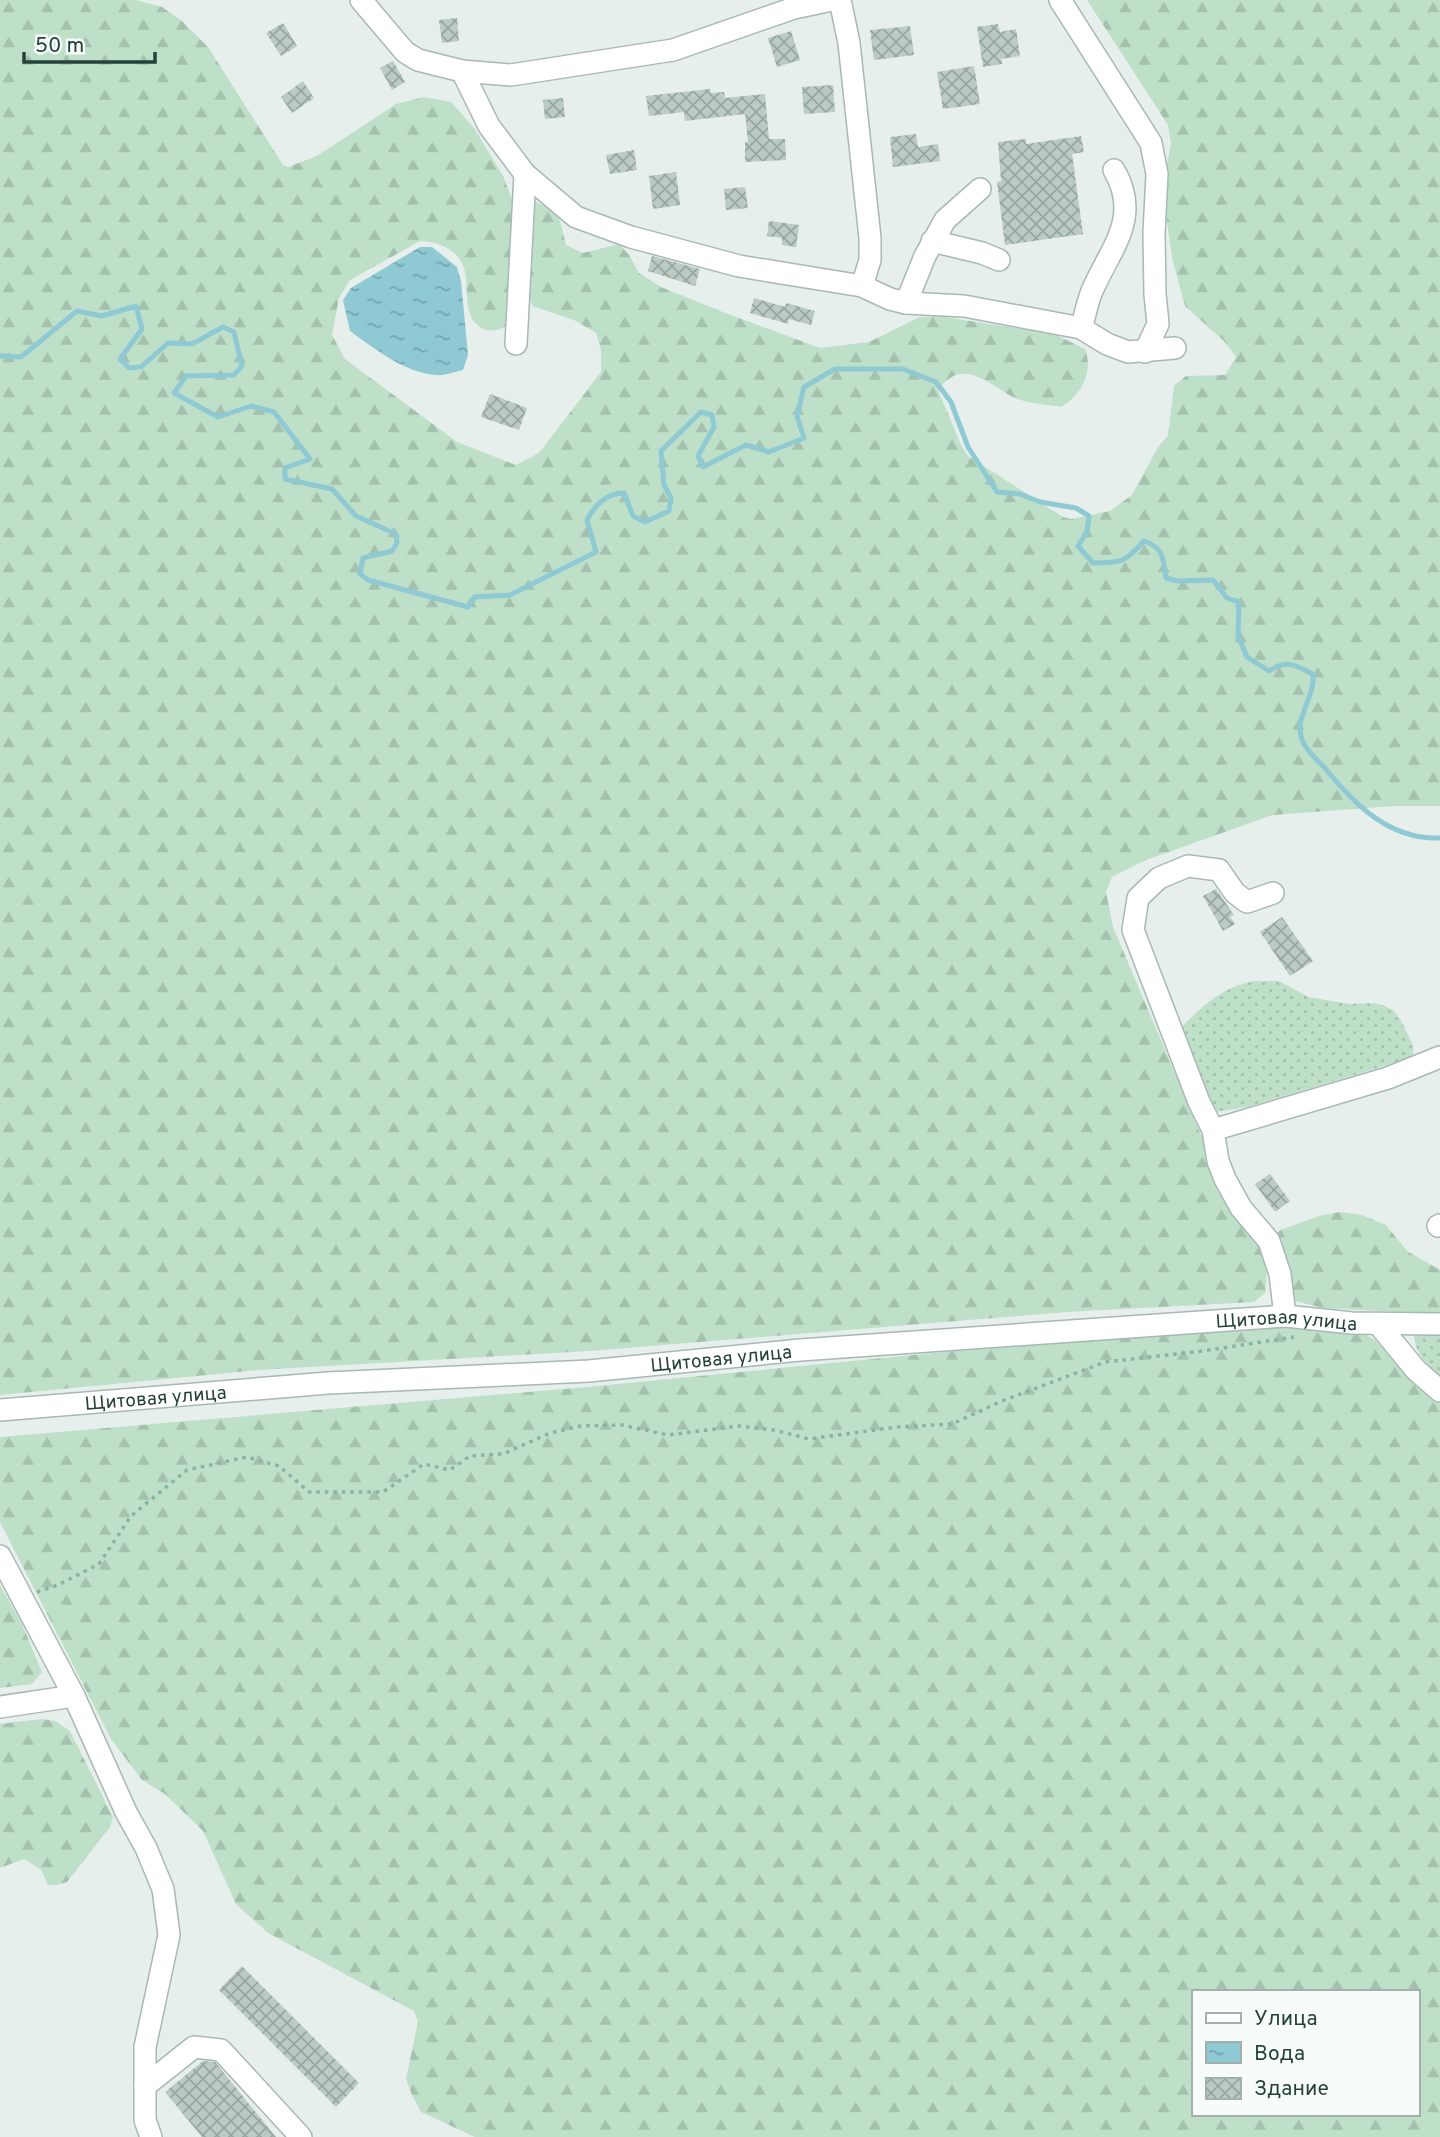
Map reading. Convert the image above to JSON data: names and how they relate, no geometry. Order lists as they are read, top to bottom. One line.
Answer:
{"streets":{"street":["Щитовая улица"]},"legend":["Улица","Вода","Здание"],"scale_bar":"50 m"}
